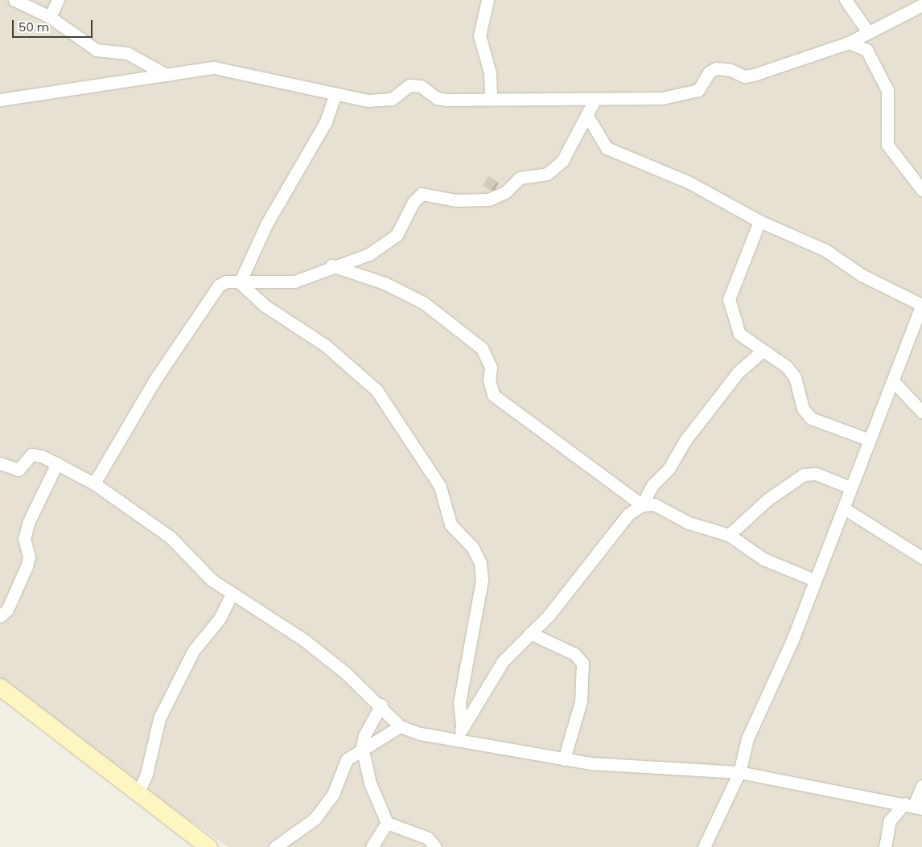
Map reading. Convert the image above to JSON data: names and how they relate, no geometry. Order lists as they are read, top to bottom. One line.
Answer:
{"scale_bar":"50 m"}
